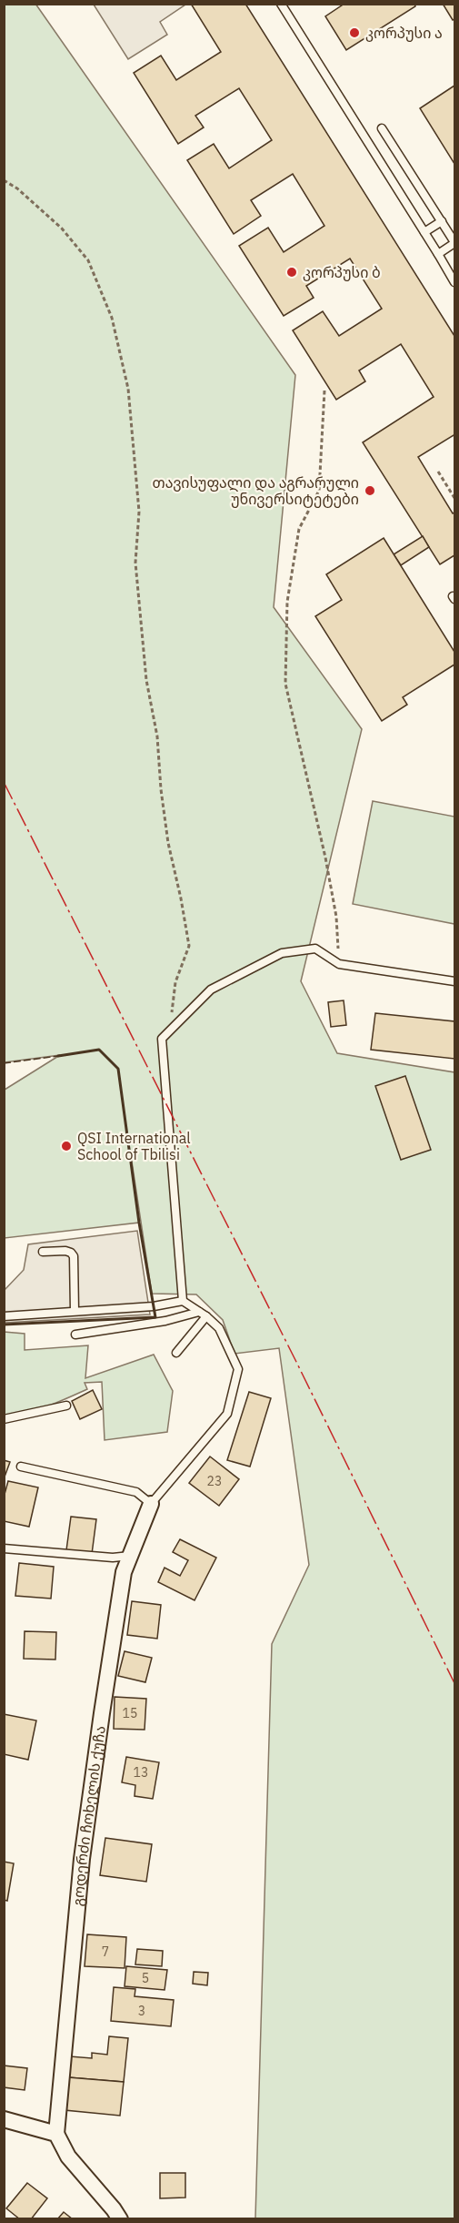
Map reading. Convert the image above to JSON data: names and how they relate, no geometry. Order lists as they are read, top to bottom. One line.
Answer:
{"streets":{"street":["გოდერძი ჩოხელის ქუჩა"]},"places":["კორპუსი ა","კორპუსი ბ","თავისუფალი და აგრარული უნივერსიტეტები","QSI International School of Tbilisi"],"house_numbers":["23","15","13","7","5","3"]}
